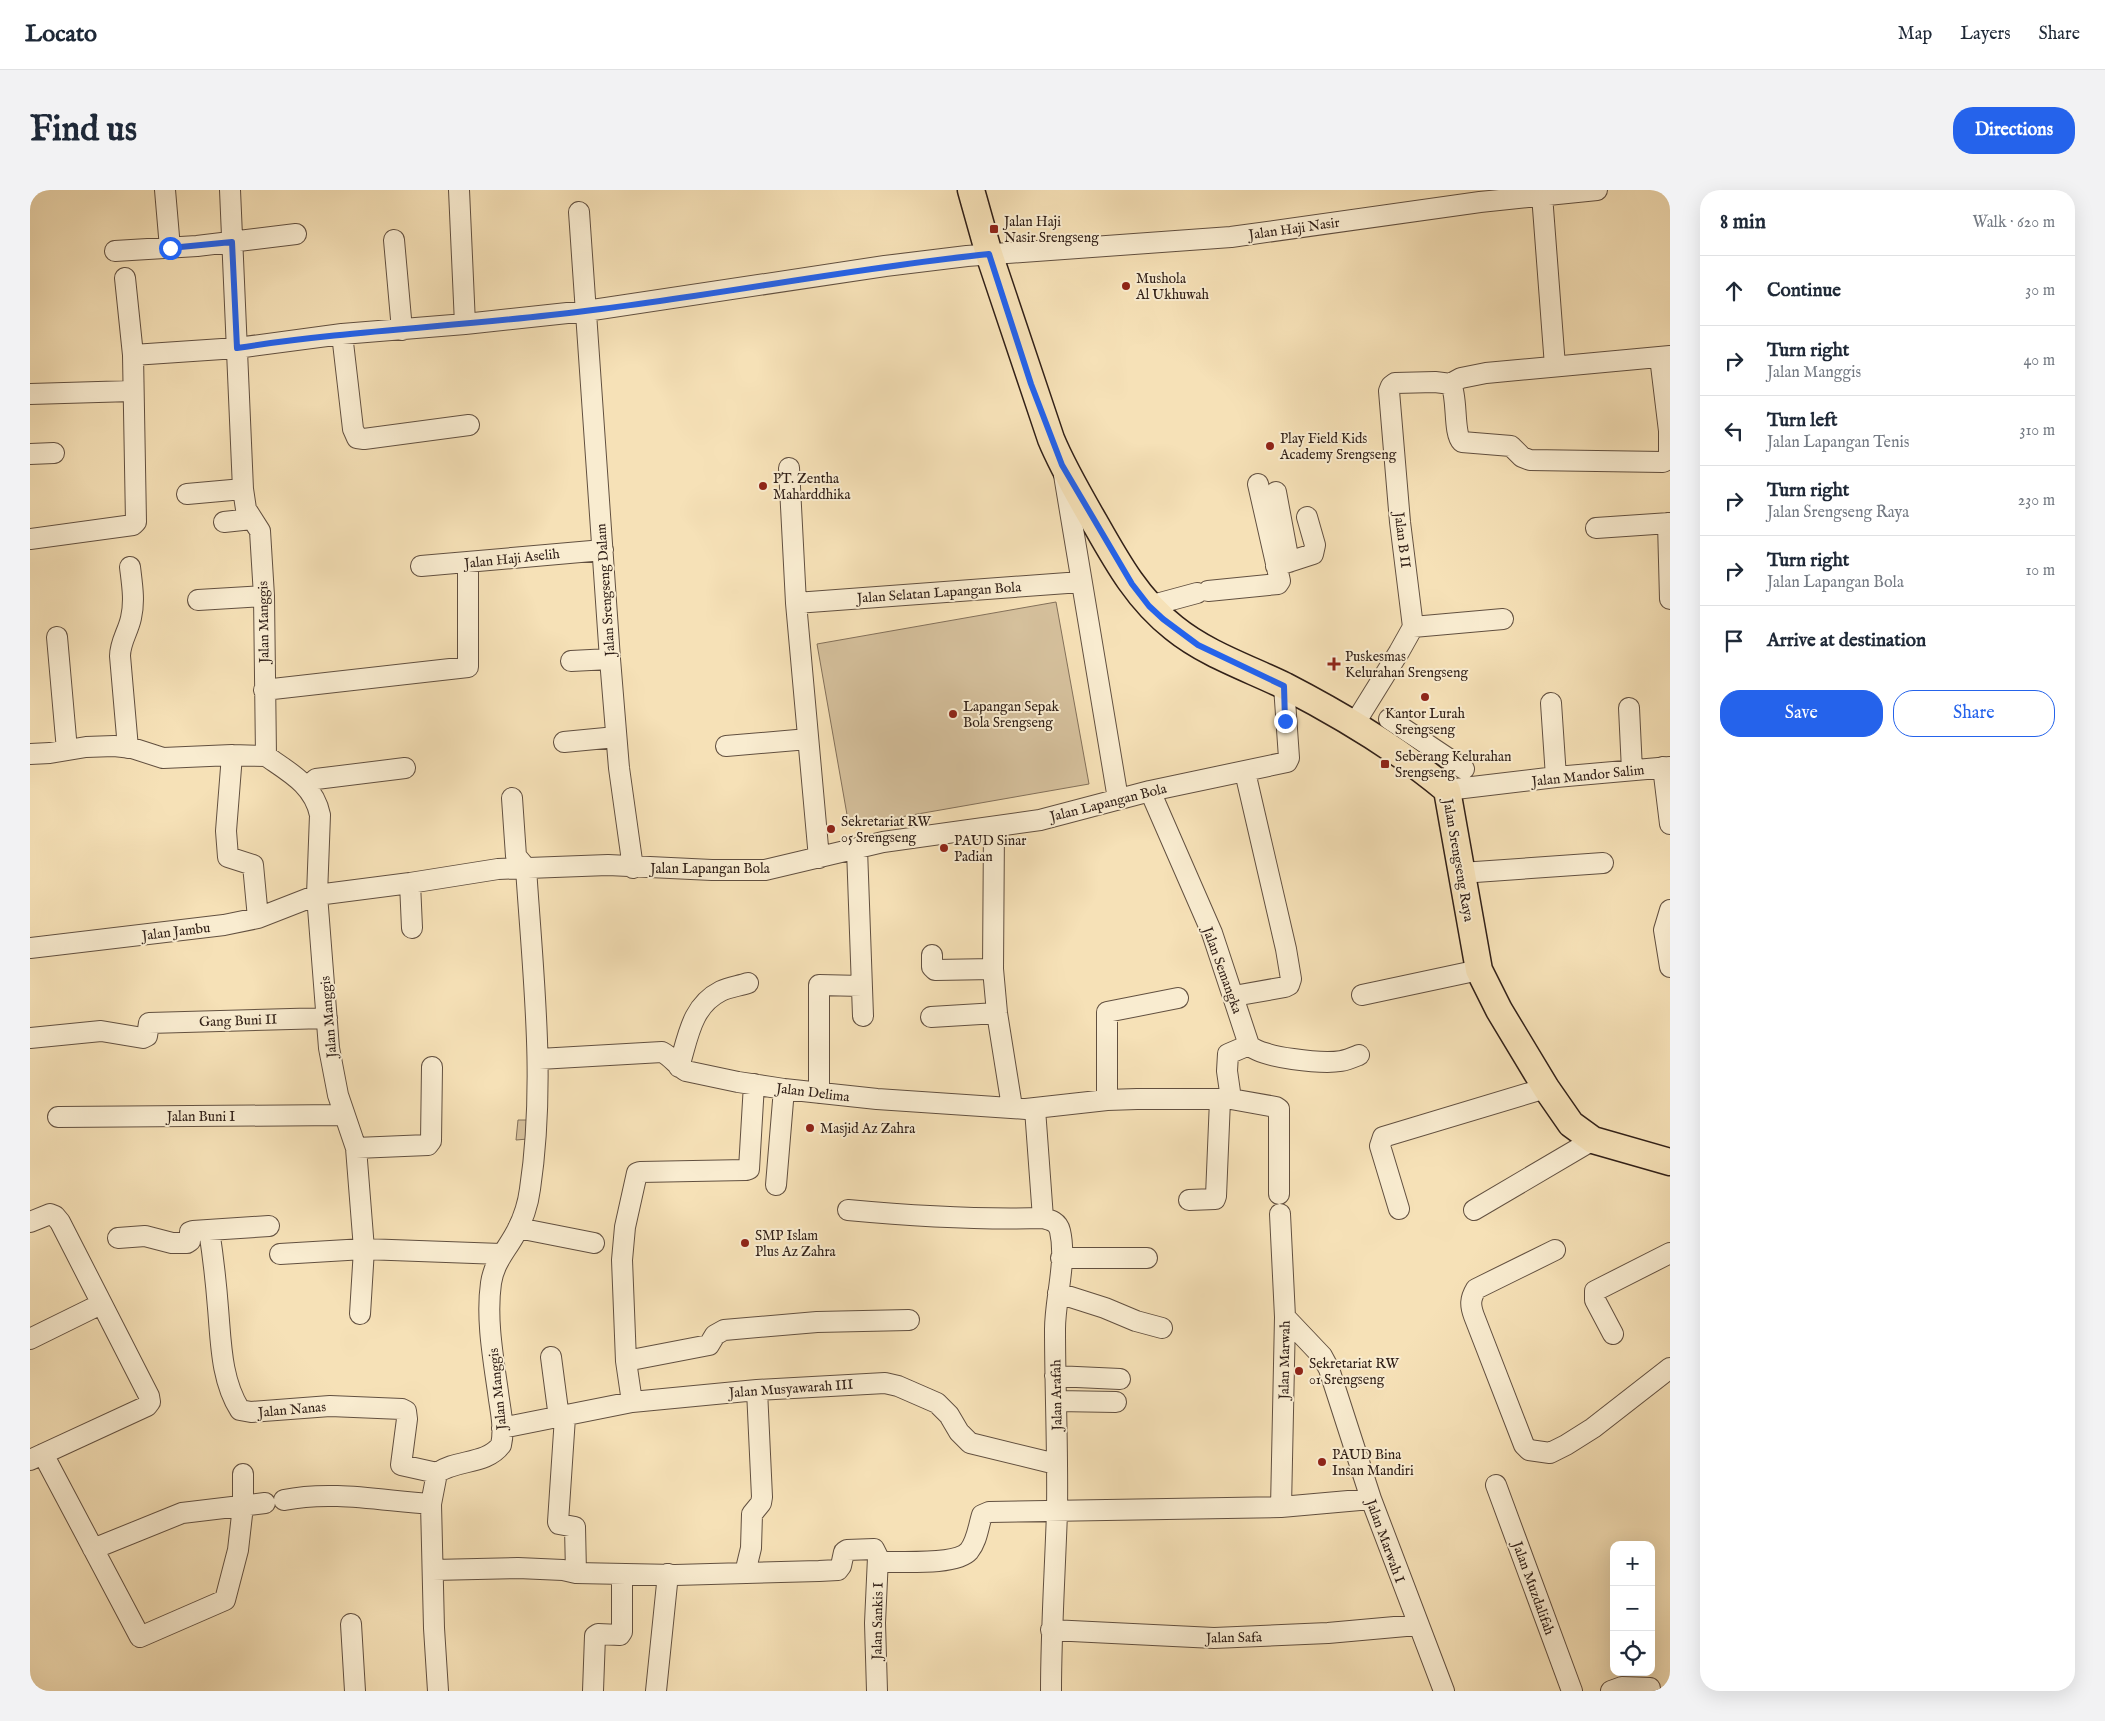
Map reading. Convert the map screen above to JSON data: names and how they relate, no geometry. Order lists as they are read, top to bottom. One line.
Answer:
{"streets":{"main road":["Jalan Srengseng Raya"],"street":["Jalan Haji Nasir","Jalan B II","Jalan Haji Aselih","Jalan Srengseng Dalam","Jalan Selatan Lapangan Bola","Jalan Manggis","Jalan Mandor Salim","Jalan Lapangan Bola","Jalan Jambu","Jalan Semangka","Gang Buni II","Jalan Delima","Jalan Buni I","Jalan Marwah","Jalan Musyawarah III","Jalan Arafah","Jalan Nanas","Jalan Marwah I","Jalan Muzdalifah","Jalan Sankis I","Jalan Safa"]},"crossings":[["Jalan Haji Nasir","Jalan Srengseng Dalam"],["Jalan Haji Nasir","Jalan Manggis"],["Jalan Haji Nasir","Jalan Srengseng Raya"],["Jalan Haji Aselih","Jalan Srengseng Dalam"],["Jalan Srengseng Dalam","Jalan Lapangan Bola"],["Jalan Manggis","Jalan Lapangan Bola"],["Jalan Manggis","Jalan Jambu"],["Jalan Manggis","Gang Buni II"],["Jalan Manggis","Jalan Delima"],["Jalan Manggis","Jalan Buni I"],["Jalan Manggis","Jalan Musyawarah III"],["Jalan Manggis","Jalan Nanas"],["Jalan Mandor Salim","Jalan Srengseng Raya"],["Jalan Lapangan Bola","Jalan Srengseng Raya"],["Jalan Lapangan Bola","Jalan Jambu"],["Jalan Lapangan Bola","Jalan Semangka"],["Jalan Delima","Jalan Marwah"],["Jalan Marwah","Jalan Marwah I"],["Jalan Musyawarah III","Jalan Arafah"],["Jalan Arafah","Jalan Safa"],["Jalan Marwah I","Jalan Safa"]],"places":{"transit":["Jalan Haji Nasir Srengseng","Seberang Kelurahan Srengseng"],"other":["Mushola Al Ukhuwah","Play Field Kids Academy Srengseng","PT. Zentha Maharddhika","Kantor Lurah Srengseng","Lapangan Sepak Bola Srengseng","Sekretariat RW 05 Srengseng","PAUD Sinar Padian","Masjid Az Zahra","SMP Islam Plus Az Zahra","Sekretariat RW 01 Srengseng","PAUD Bina Insan Mandiri"],"health":["Puskesmas Kelurahan Srengseng"]},"page":{"header":"Locato","nav":["Map","Layers","Share"],"buttons":["Directions",["Save","Share"]],"title":"Find us","heading":["8 min","Walk · 620 m"],"list":[["Continue","30 m"],["Turn right","Jalan Manggis","40 m"],["Turn left","Jalan Lapangan Tenis","310 m"],["Turn right","Jalan Srengseng Raya","230 m"],["Turn right","Jalan Lapangan Bola","10 m"],"Arrive at destination"],"map_buttons":["+","−"]}}
